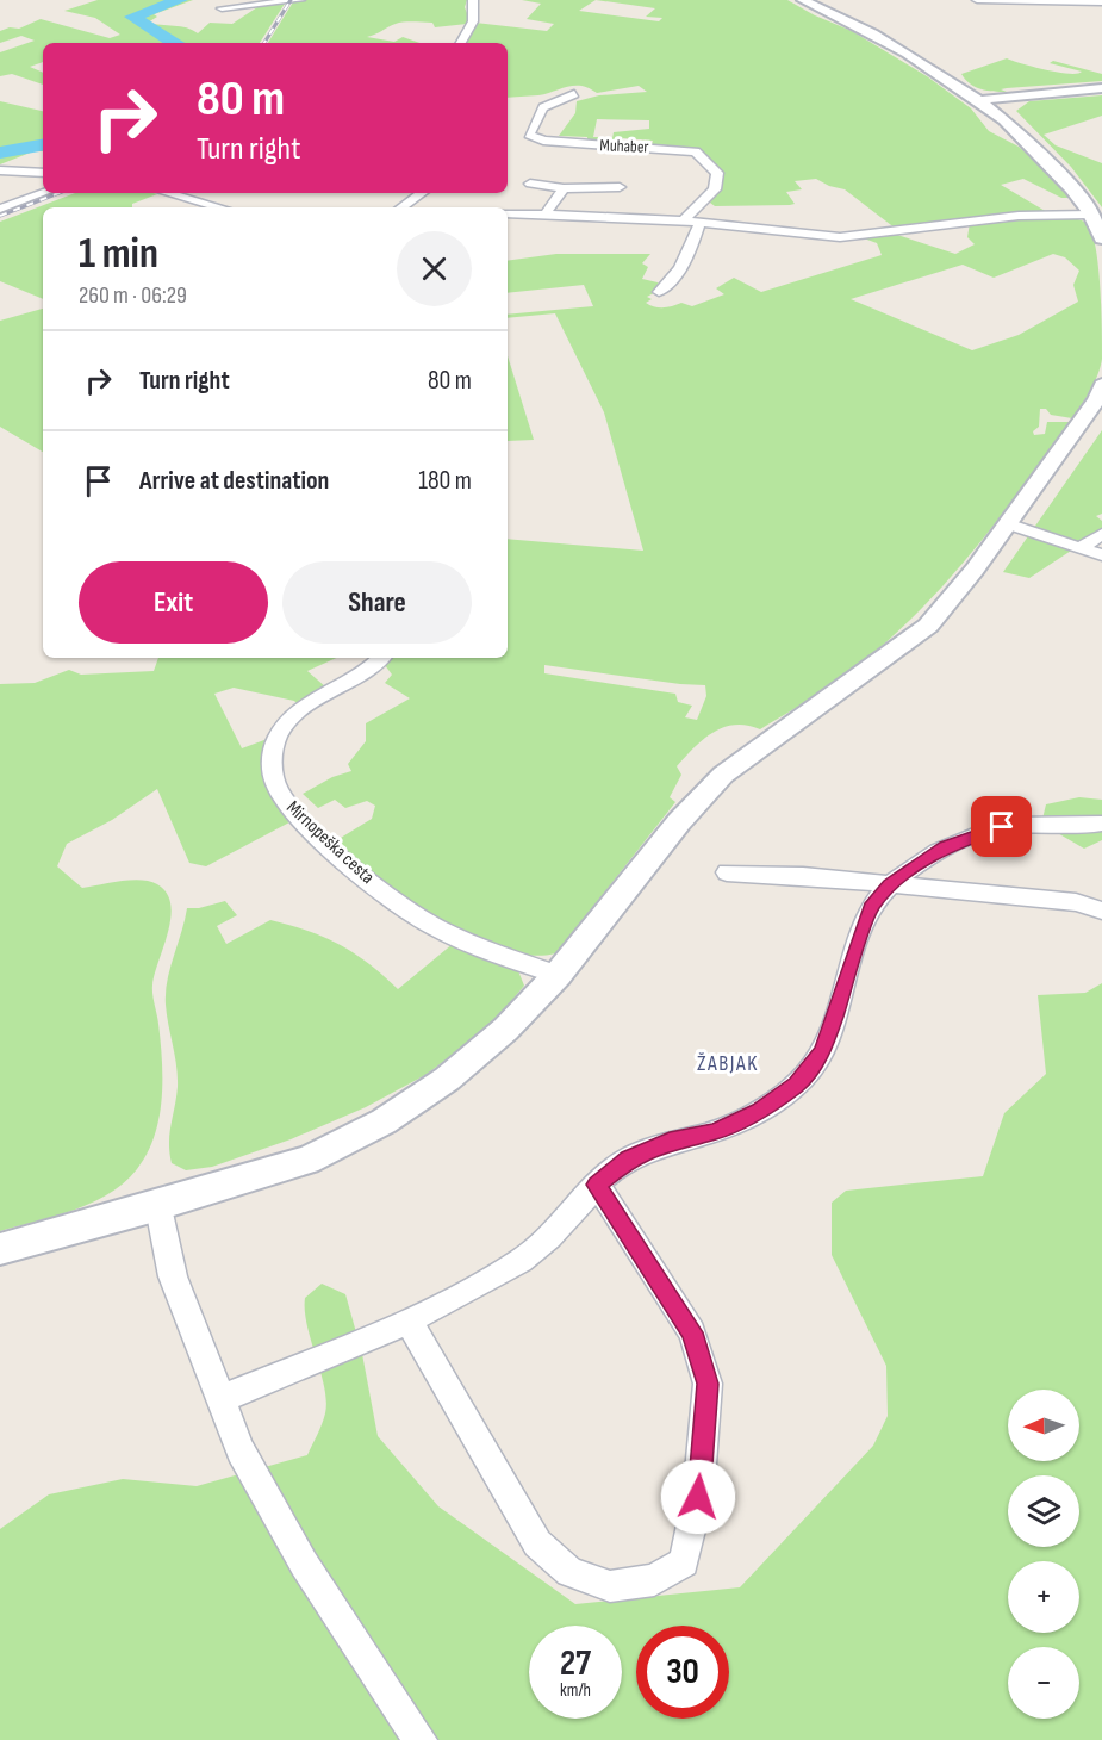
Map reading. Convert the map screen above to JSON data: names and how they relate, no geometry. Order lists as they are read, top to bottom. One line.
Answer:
{"streets":{"street":["Muhaber","Mirnopeška cesta"]},"districts":["ŽABJAK"],"north":"left","page":{"turn":["80 m","Turn right"],"heading":["1 min","260 m · 06:29"],"list":[{"name":"Turn right","value":"80 m"},{"name":"Arrive at destination","value":"180 m"}],"buttons":["Exit","Share"],"map_buttons":["+","−"],"speed":"27 km/h","limit":"30"}}
